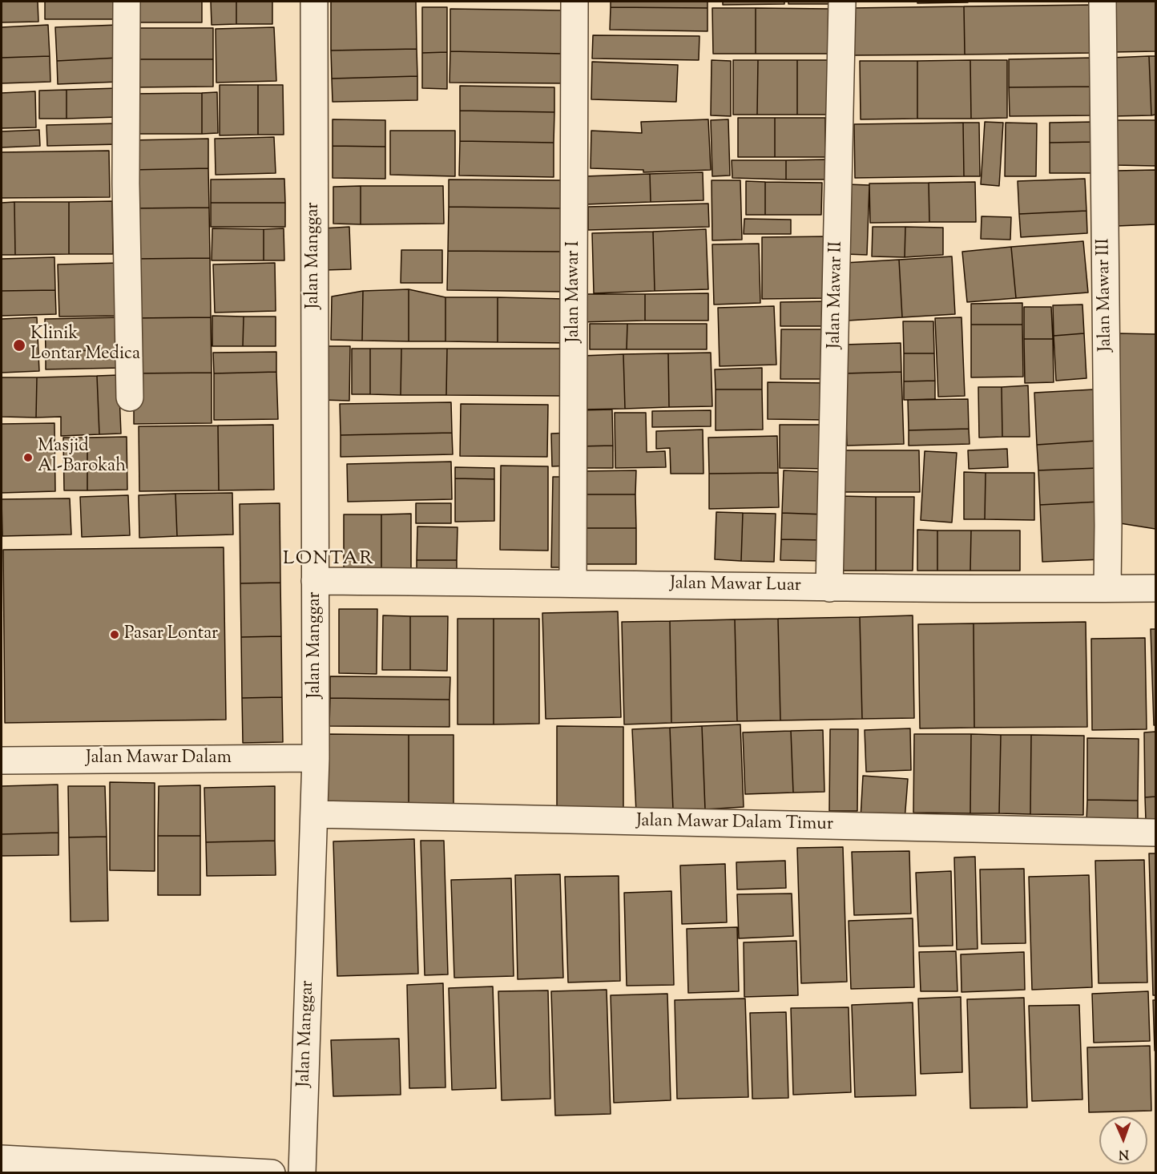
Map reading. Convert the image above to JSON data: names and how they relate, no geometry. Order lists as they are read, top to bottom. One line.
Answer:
{"streets":{"street":["Jalan Manggar","Jalan Mawar I","Jalan Mawar II","Jalan Mawar III","Jalan Mawar Luar","Jalan Mawar Dalam","Jalan Mawar Dalam Timur"]},"crossings":[["Jalan Manggar","Jalan Mawar Luar"],["Jalan Manggar","Jalan Mawar Dalam"],["Jalan Manggar","Jalan Mawar Dalam Timur"],["Jalan Mawar I","Jalan Mawar Luar"],["Jalan Mawar II","Jalan Mawar Luar"],["Jalan Mawar III","Jalan Mawar Luar"]],"districts":["LONTAR"],"places":["Klinik Lontar Medica","Masjid Al-Barokah","Pasar Lontar"],"north":"bottom"}
